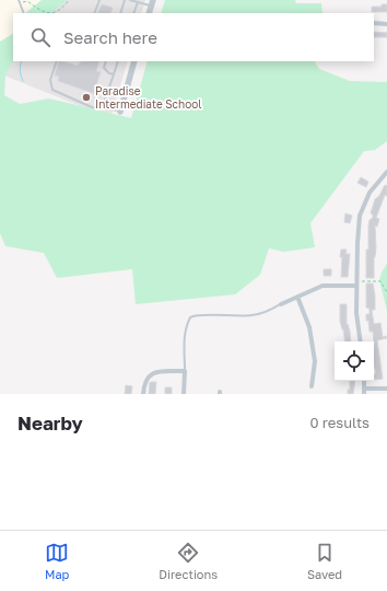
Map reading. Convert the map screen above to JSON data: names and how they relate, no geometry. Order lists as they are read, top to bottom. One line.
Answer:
{"places":["Paradise Intermediate School"],"page":{"search":"Search here","heading":["Nearby","0 results"],"nav":["Map","Directions","Saved"]}}
